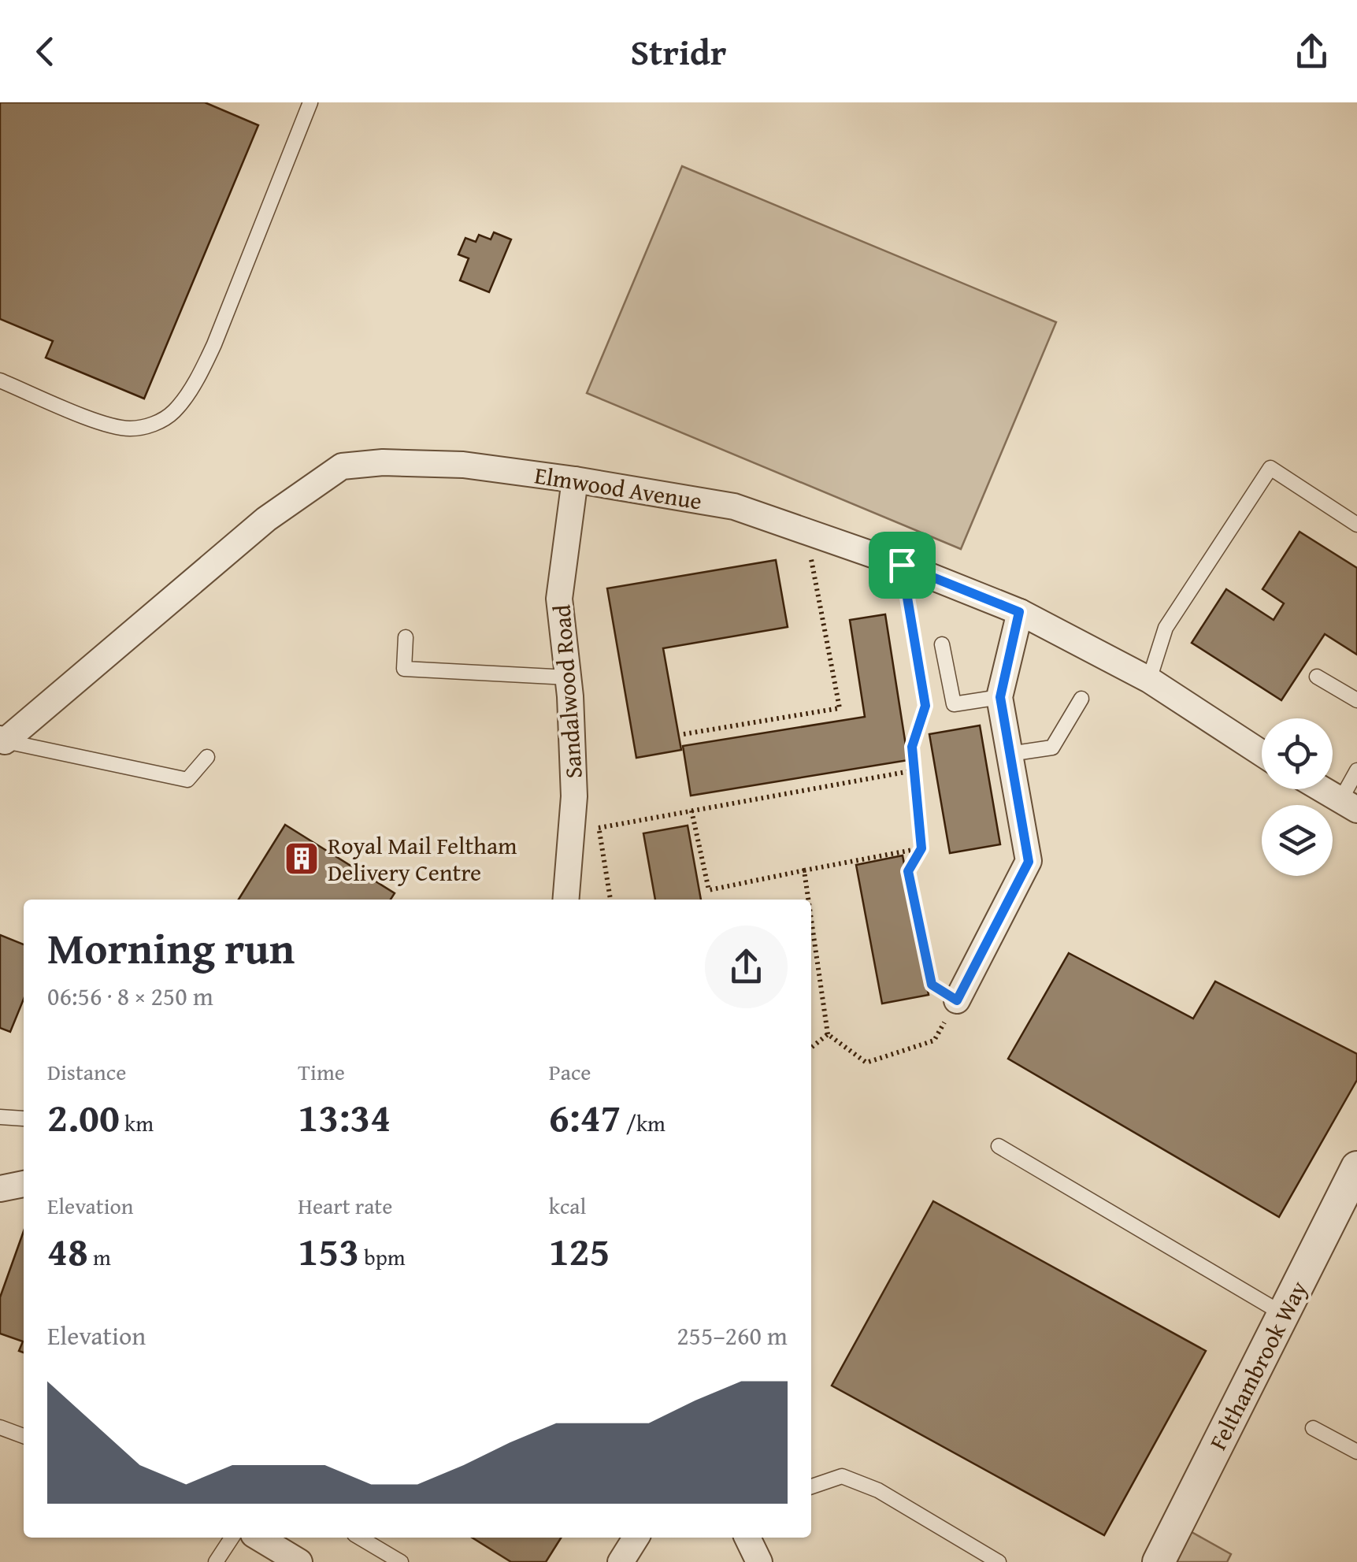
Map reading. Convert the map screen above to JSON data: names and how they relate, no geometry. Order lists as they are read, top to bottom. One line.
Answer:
{"streets":{"street":["Elmwood Avenue","Sandalwood Road","Felthambrook Way"]},"crossings":[["Elmwood Avenue","Sandalwood Road"]],"places":{"building":["Royal Mail Feltham Delivery Centre"]},"page":{"header":"Stridr","heading":["Morning run","06:56 · 8 × 250 m"],"stats":[["Distance","2.00 km"],["Time","13:34"],["Pace","6:47 /km"],["Elevation","48 m"],["Heart rate","153 bpm"],["kcal","125"]],"chart":["Elevation","255–260 m"]}}
